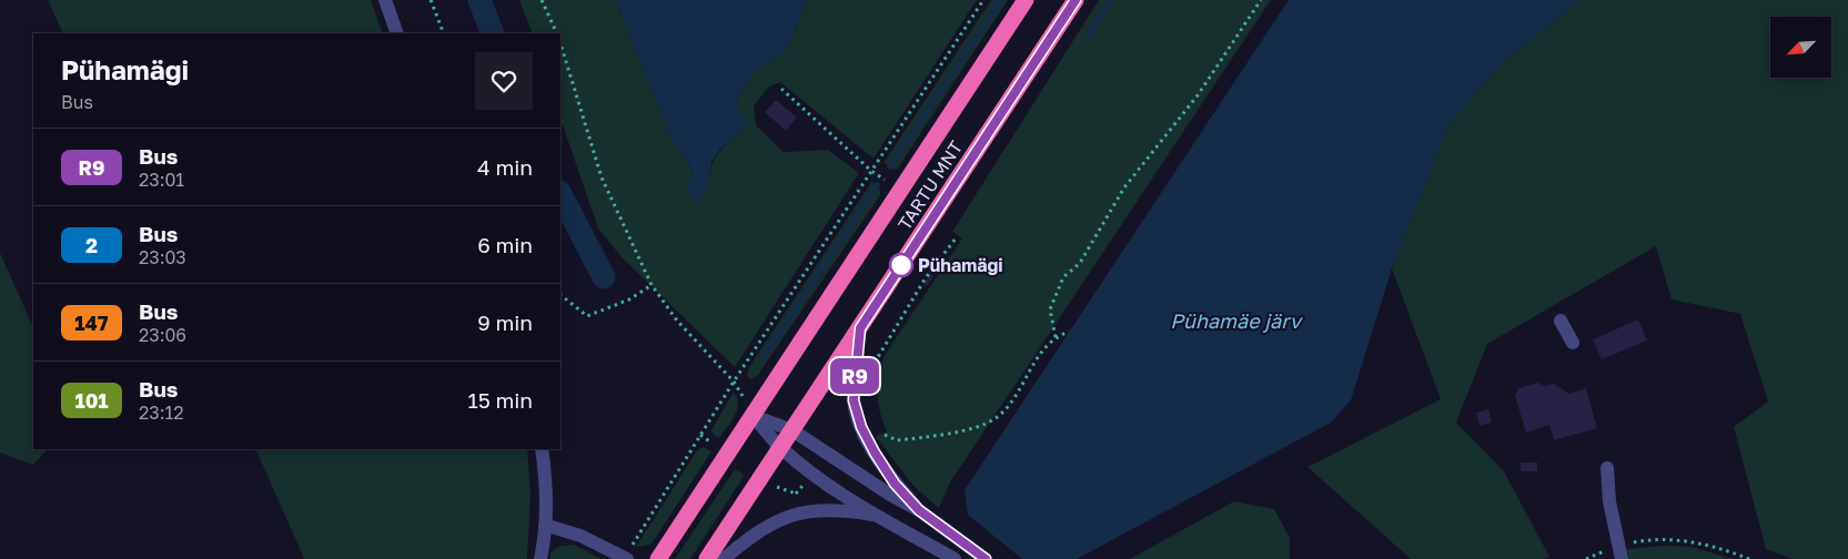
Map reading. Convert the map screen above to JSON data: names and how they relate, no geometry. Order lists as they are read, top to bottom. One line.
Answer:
{"streets":{"highway":["TARTU MNT"]},"water":["Pühamäe järv"],"places":["Pühamägi"],"lines":["bus line R9"],"north":"bottom left","page":{"on_map":"R9","heading":["Pühamägi","Bus"],"list":[{"mark":"R9","name":"Bus","note":"23:01","value":"4 min"},{"mark":"2","name":"Bus","note":"23:03","value":"6 min"},{"mark":"147","name":"Bus","note":"23:06","value":"9 min"},{"mark":"101","name":"Bus","note":"23:12","value":"15 min"}]}}
